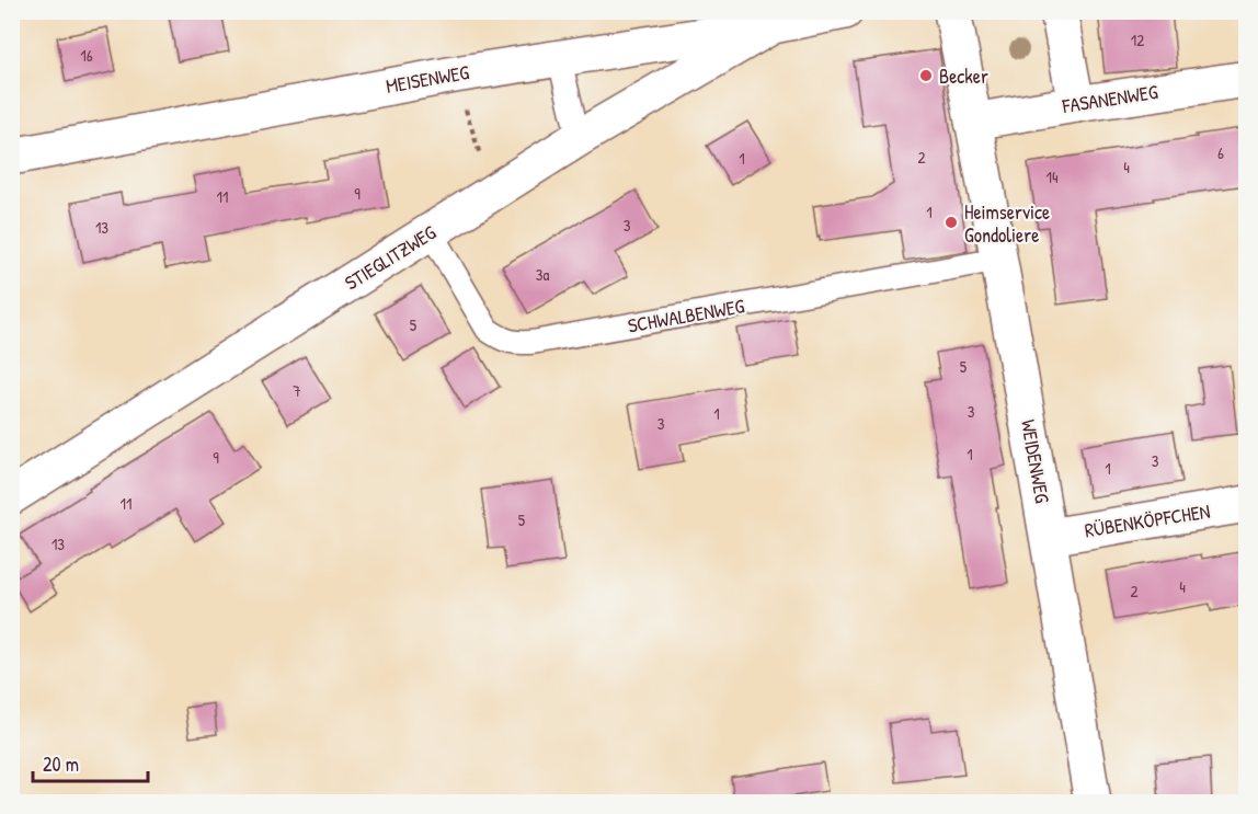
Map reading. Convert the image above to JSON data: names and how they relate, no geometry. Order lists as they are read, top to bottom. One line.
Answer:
{"streets":{"street":["MEISENWEG","FASANENWEG","STIEGLITZWEG","WEIDENWEG","RÜBENKÖPFCHEN"],"lane":["SCHWALBENWEG"]},"crossings":[["MEISENWEG","STIEGLITZWEG"],["FASANENWEG","WEIDENWEG"],["STIEGLITZWEG","SCHWALBENWEG"],["SCHWALBENWEG","WEIDENWEG"],["WEIDENWEG","RÜBENKÖPFCHEN"]],"places":["Becker","Heimservice Gondoliere"],"house_numbers":["12","16","6","2","1","4","14","9","11","1","3","13","3a","5","5","7","3","1","3","1","9","3","1","11","5","13","4","2"],"scale_bar":"20 m"}
